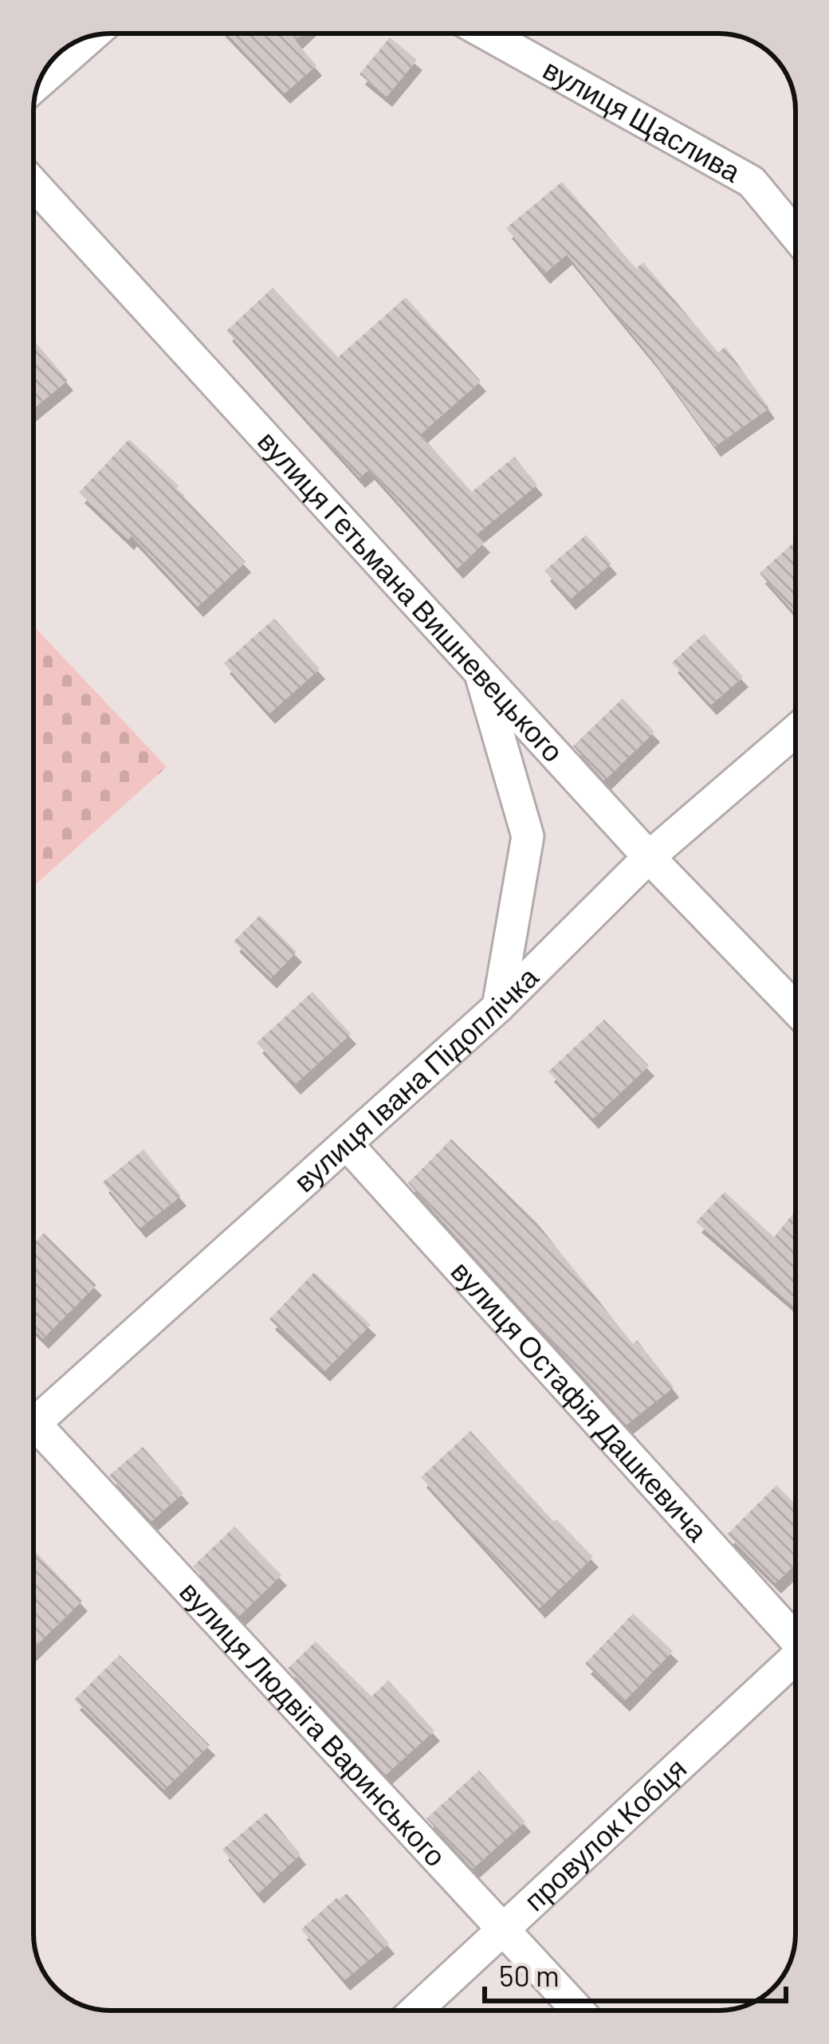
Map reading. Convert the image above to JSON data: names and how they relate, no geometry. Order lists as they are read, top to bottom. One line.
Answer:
{"streets":{"street":["вулиця Щаслива","вулиця Гетьмана Вишневецького","вулиця Івана Підоплічка","вулиця Остафія Дашкевича","вулиця Людвіга Варинського","провулок Кобця"]},"crossings":[["вулиця Гетьмана Вишневецького","вулиця Івана Підоплічка"],["вулиця Івана Підоплічка","вулиця Остафія Дашкевича"],["вулиця Людвіга Варинського","провулок Кобця"]],"scale_bar":"50 m"}
